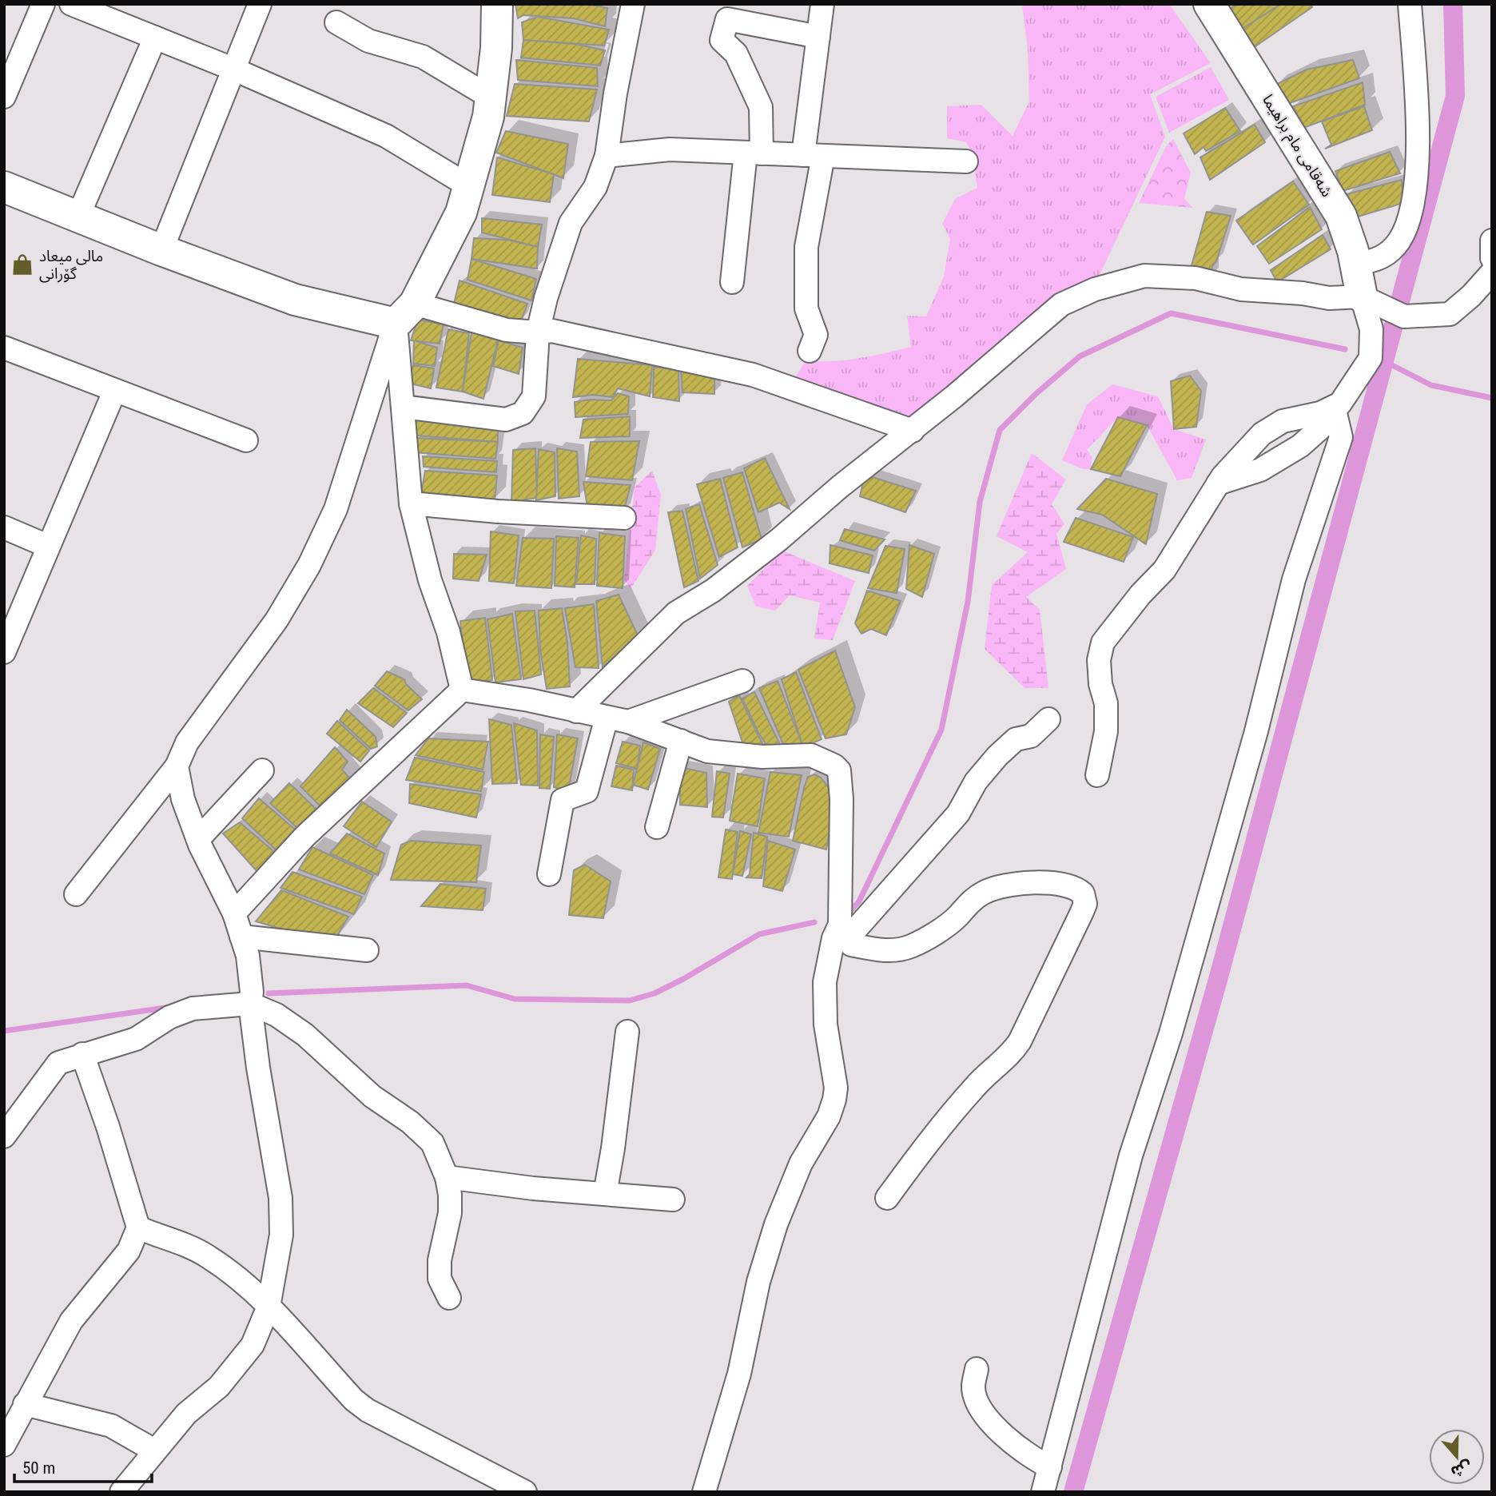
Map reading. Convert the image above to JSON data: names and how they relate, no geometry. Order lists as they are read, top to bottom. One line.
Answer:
{"streets":{"street":["شەقامی مام براهیما"]},"places":{"shop":["مالی میعاد گۆرانی"]},"scale_bar":"50 m","north":"bottom"}
